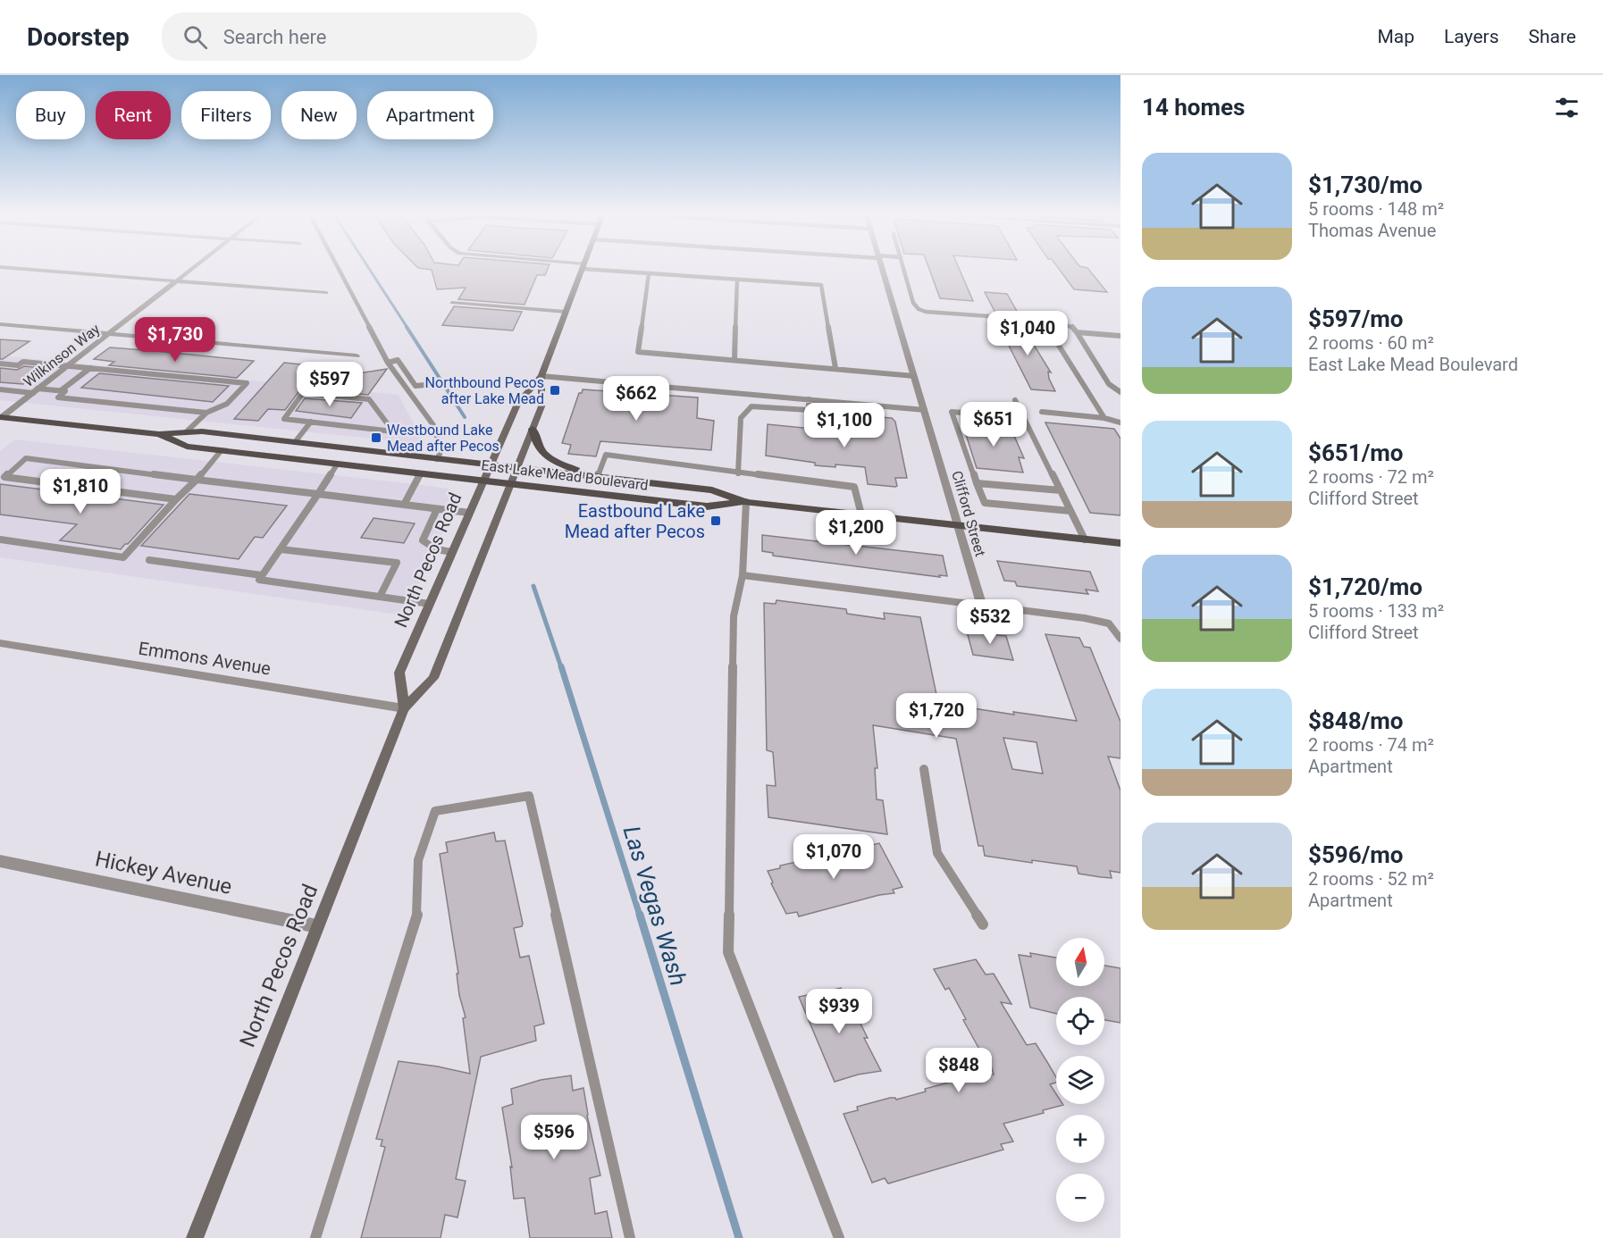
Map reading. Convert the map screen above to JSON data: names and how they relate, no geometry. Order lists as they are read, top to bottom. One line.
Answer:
{"streets":{"main road":["East Lake Mead Boulevard","North Pecos Road"],"street":["Wilkinson Way","Clifford Street","Emmons Avenue","Hickey Avenue"]},"crossings":[["Wilkinson Way","East Lake Mead Boulevard"],["East Lake Mead Boulevard","Clifford Street"],["East Lake Mead Boulevard","North Pecos Road"],["North Pecos Road","Emmons Avenue"],["North Pecos Road","Hickey Avenue"]],"water":["Las Vegas Wash"],"places":{"transit":["Northbound Pecos after Lake Mead","Westbound Lake Mead after Pecos","Eastbound Lake Mead after Pecos"]},"north":"top","page":{"header":"Doorstep","search":"Search here","nav":["Map","Layers","Share"],"heading":"14 homes","chip":["Buy","Rent","Filters","New","Apartment"],"list":[{"name":"$1,730/mo","note":"5 rooms · 148 m² · Thomas Avenue"},{"name":"$597/mo","note":"2 rooms · 60 m² · East Lake Mead Boulevard"},{"name":"$651/mo","note":"2 rooms · 72 m² · Clifford Street"},{"name":"$1,720/mo","note":"5 rooms · 133 m² · Clifford Street"},{"name":"$848/mo","note":"2 rooms · 74 m² · Apartment"},{"name":"$596/mo","note":"2 rooms · 52 m² · Apartment"}],"price":["$1,040","$1,730","$597","$662","$651","$1,100","$1,810","$1,200","$532","$1,720","$1,070","$939","$848","$596"],"map_buttons":["+","−"]}}
